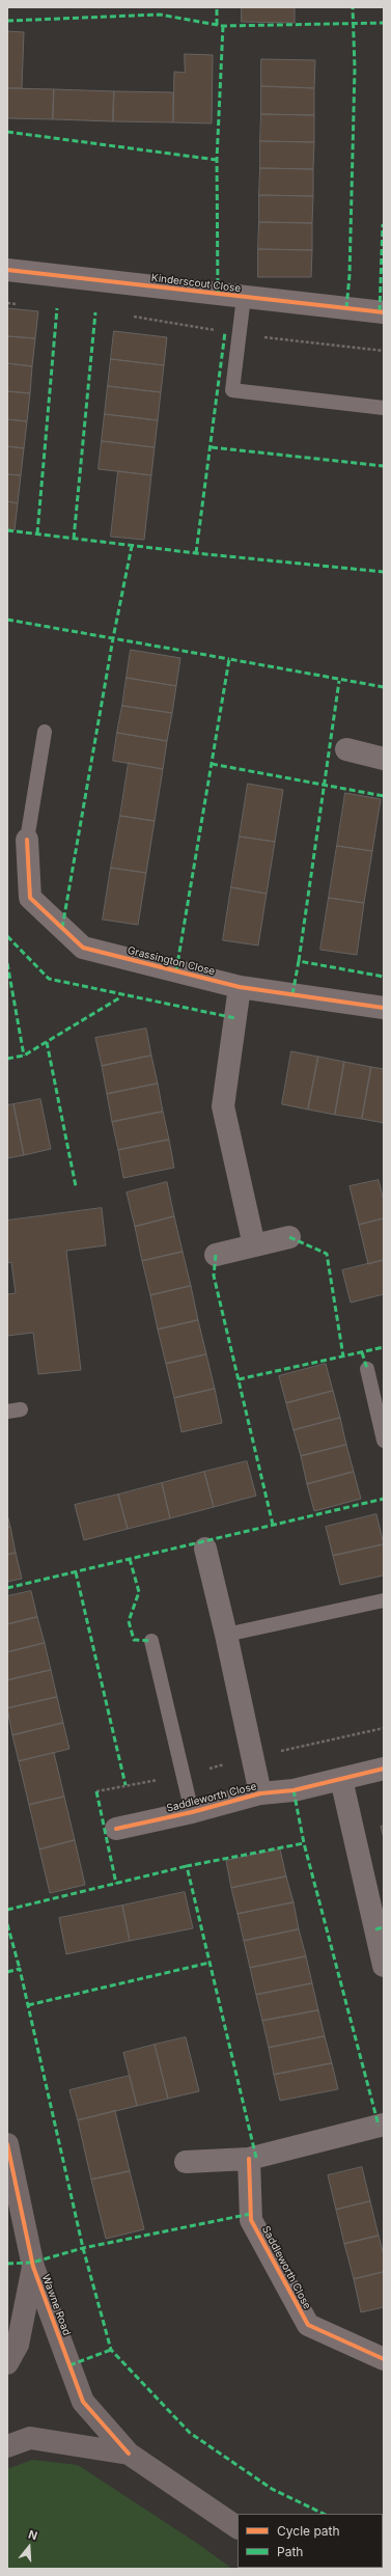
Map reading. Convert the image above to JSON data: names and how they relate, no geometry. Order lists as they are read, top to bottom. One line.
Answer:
{"streets":{"street":["Kinderscout Close","Grassington Close","Saddleworth Close","Wawne Road"]},"legend":["Cycle path","Path"],"north":"top"}
